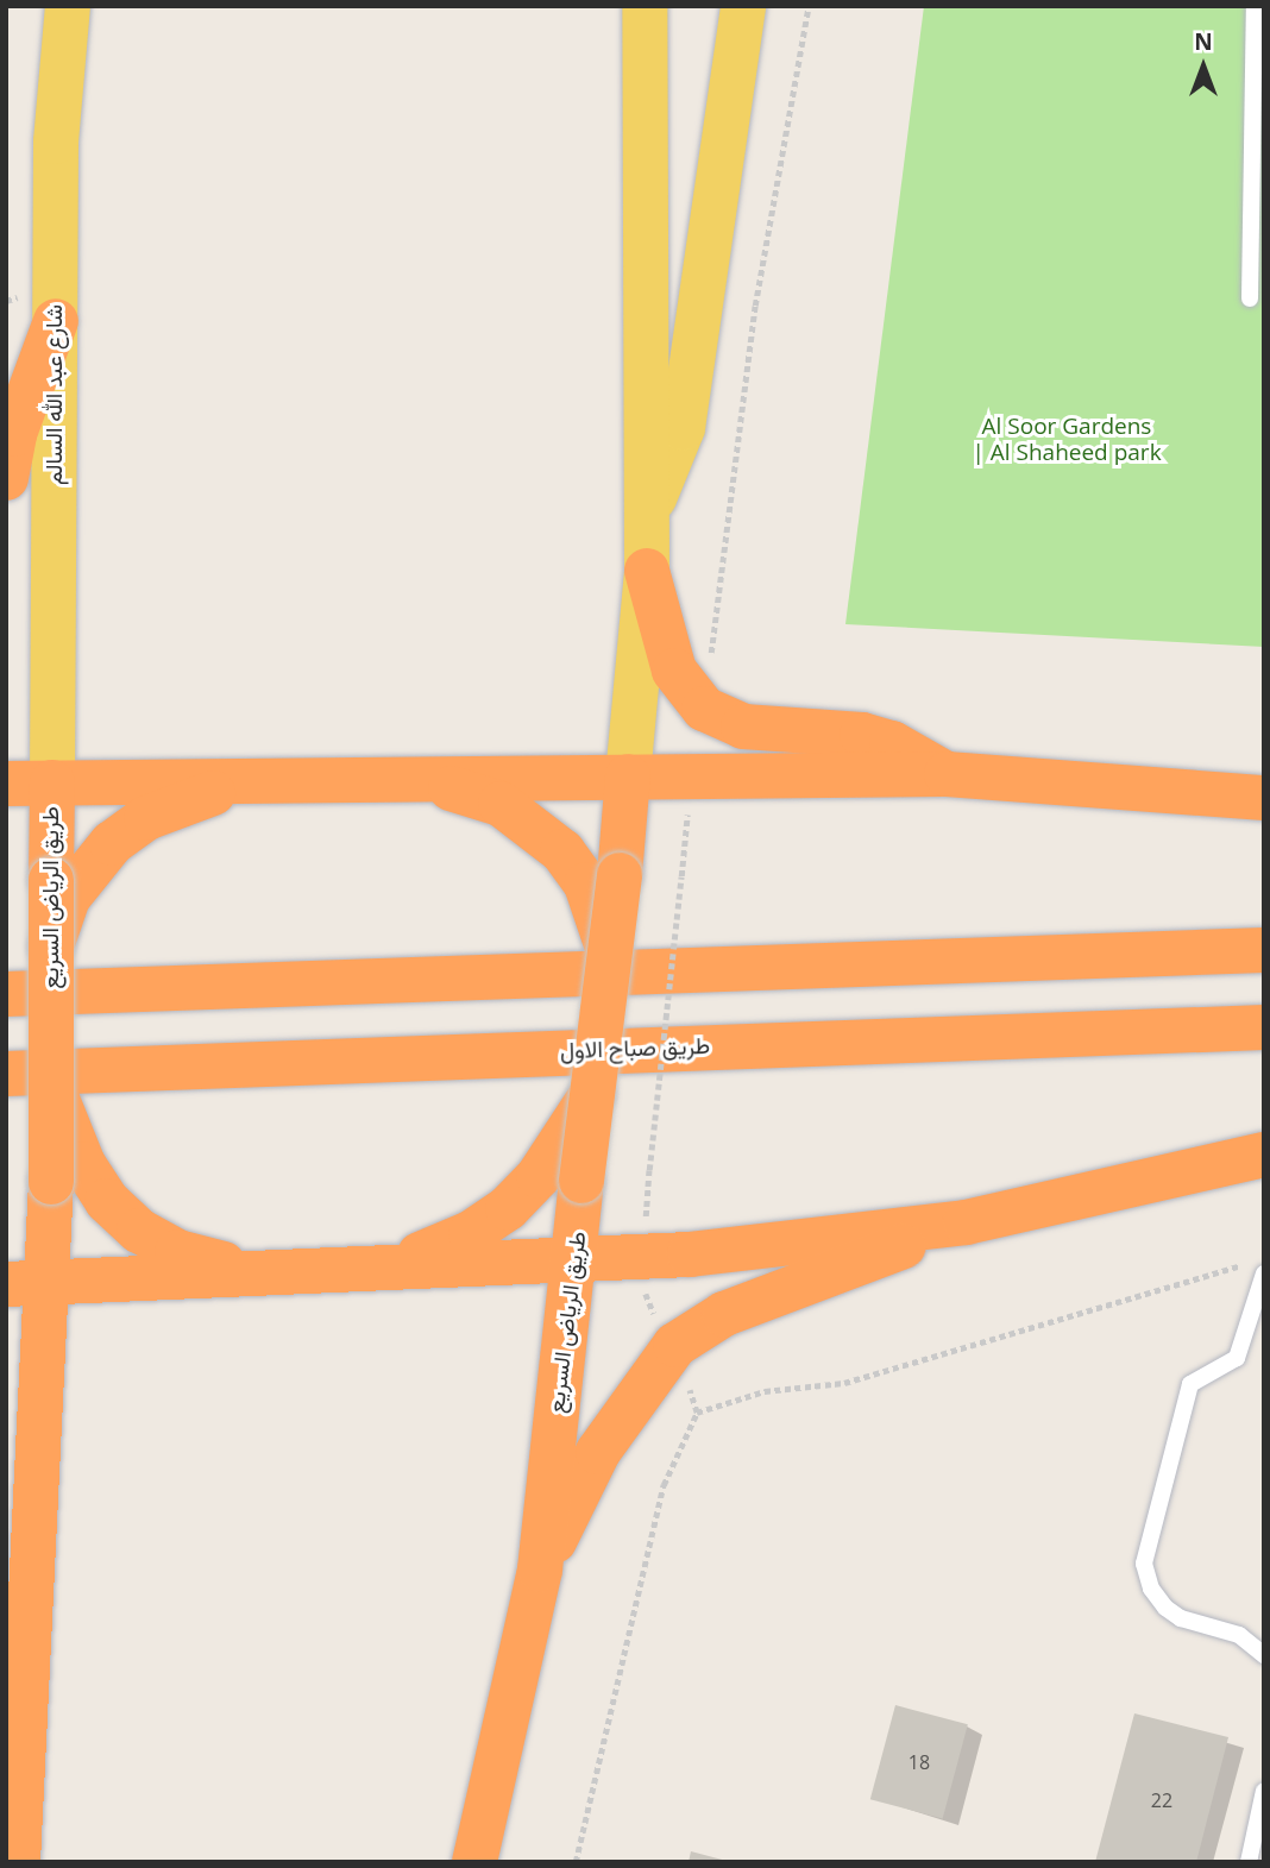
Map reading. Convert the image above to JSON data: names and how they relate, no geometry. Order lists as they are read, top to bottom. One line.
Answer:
{"streets":{"highway":["طريق الرياض السريع","طريق صباح الاول"],"main road":["شارع عبد الله السالم"]},"crossings":[["شارع عبد الله السالم","طريق الرياض السريع"]],"parks":["Al Soor Gardens | Al Shaheed park"],"house_numbers":["18","22"],"north":"top"}
